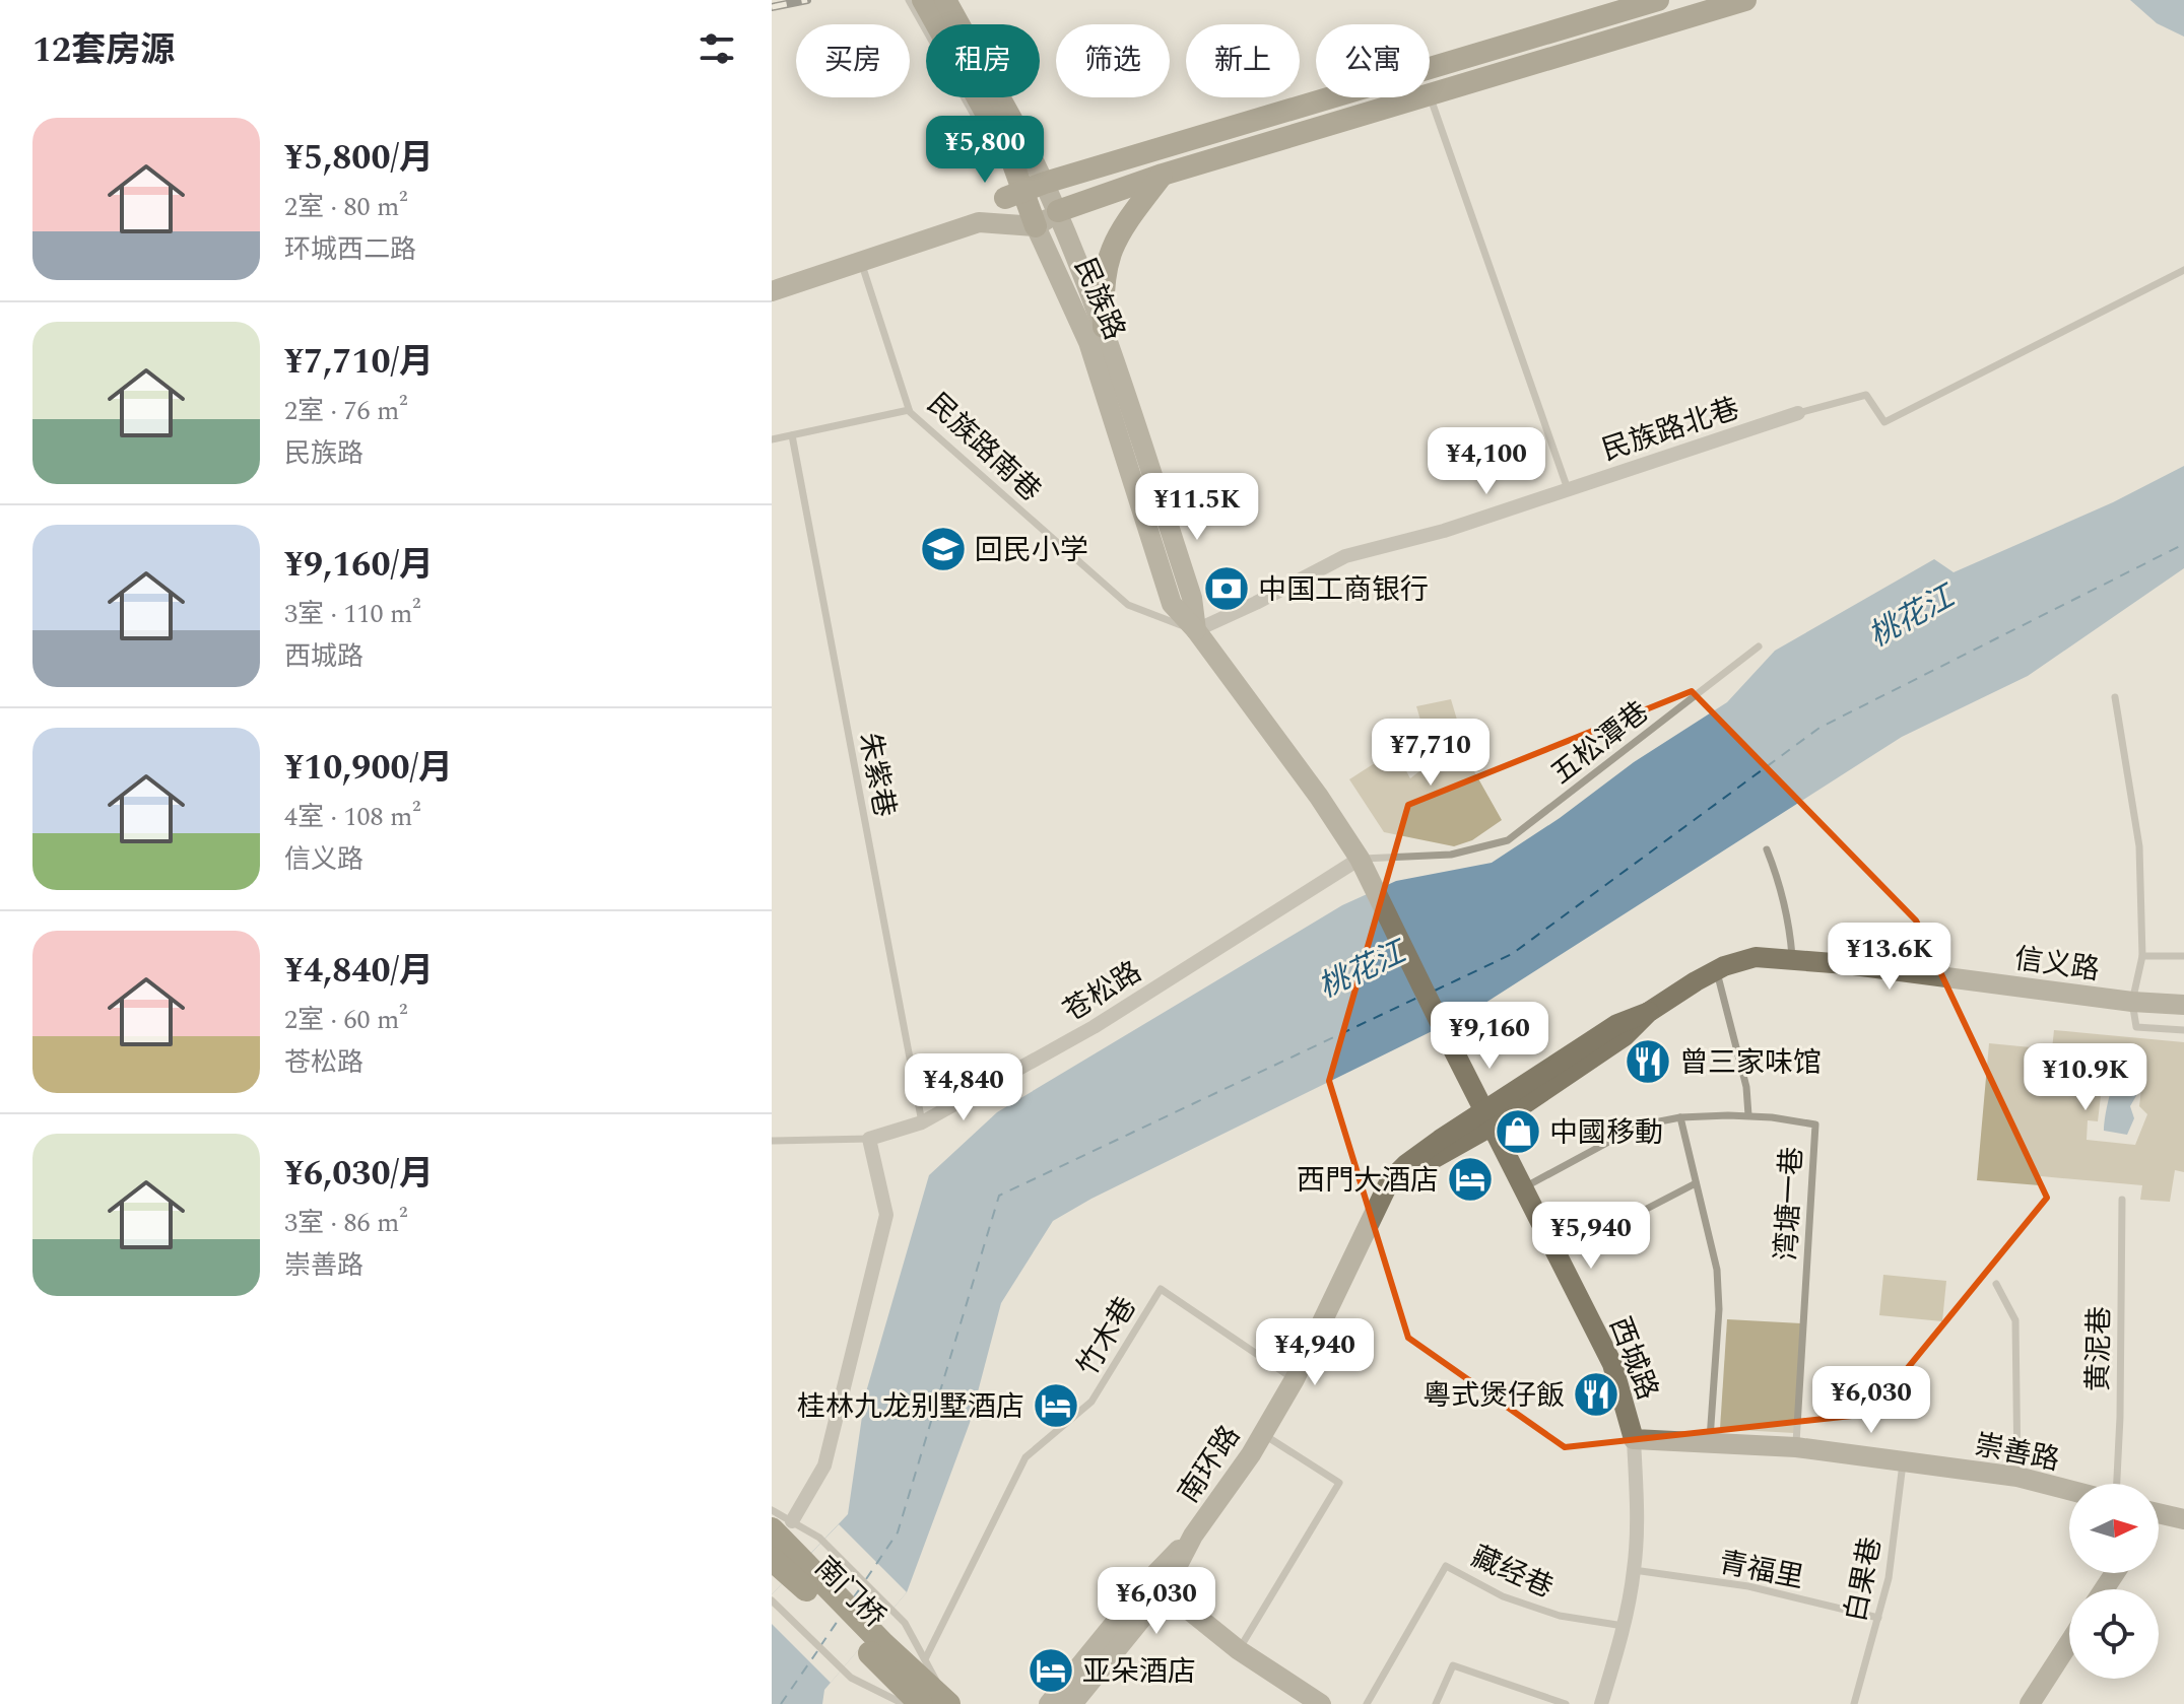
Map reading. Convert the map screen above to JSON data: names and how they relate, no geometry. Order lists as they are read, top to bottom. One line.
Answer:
{"streets":{"highway":["南门桥"],"main road":["民族路","信义路","西城路","崇善路","南环路"],"street":["民族路北巷","苍松路"],"lane":["民族路南巷","五松潭巷","朱紫巷","湾塘一巷","竹木巷","黄泥巷","青福里","藏经巷","白果巷"]},"crossings":[["民族路","民族路北巷"],["民族路","民族路南巷"],["民族路","五松潭巷"],["民族路","苍松路"],["民族路","西城路"],["民族路北巷","民族路南巷"],["五松潭巷","苍松路"],["朱紫巷","苍松路"],["信义路","西城路"],["信义路","南环路"],["湾塘一巷","西城路"],["湾塘一巷","崇善路"],["竹木巷","南环路"],["西城路","崇善路"],["西城路","南环路"],["崇善路","白果巷"],["青福里","白果巷"]],"water":["桃花江"],"places":{"school or university":["回民小学"],"bank":["中国工商银行"],"restaurant":["曾三家味馆","粵式煲仔飯"],"shop":["中國移動"],"hotel":["西門大酒店","桂林九龙别墅酒店","亚朵酒店"]},"north":"right","page":{"heading":"12套房源","chip":["买房","租房","筛选","新上","公寓"],"list":[{"name":"¥5,800/月","note":"2室 · 80 m² · 环城西二路"},{"name":"¥7,710/月","note":"2室 · 76 m² · 民族路"},{"name":"¥9,160/月","note":"3室 · 110 m² · 西城路"},{"name":"¥10,900/月","note":"4室 · 108 m² · 信义路"},{"name":"¥4,840/月","note":"2室 · 60 m² · 苍松路"},{"name":"¥6,030/月","note":"3室 · 86 m² · 崇善路"}],"price":["¥5,800","¥4,100","¥11.5K","¥7,710","¥13.6K","¥9,160","¥10.9K","¥4,840","¥5,940","¥4,940","¥6,030","¥6,030"]}}
